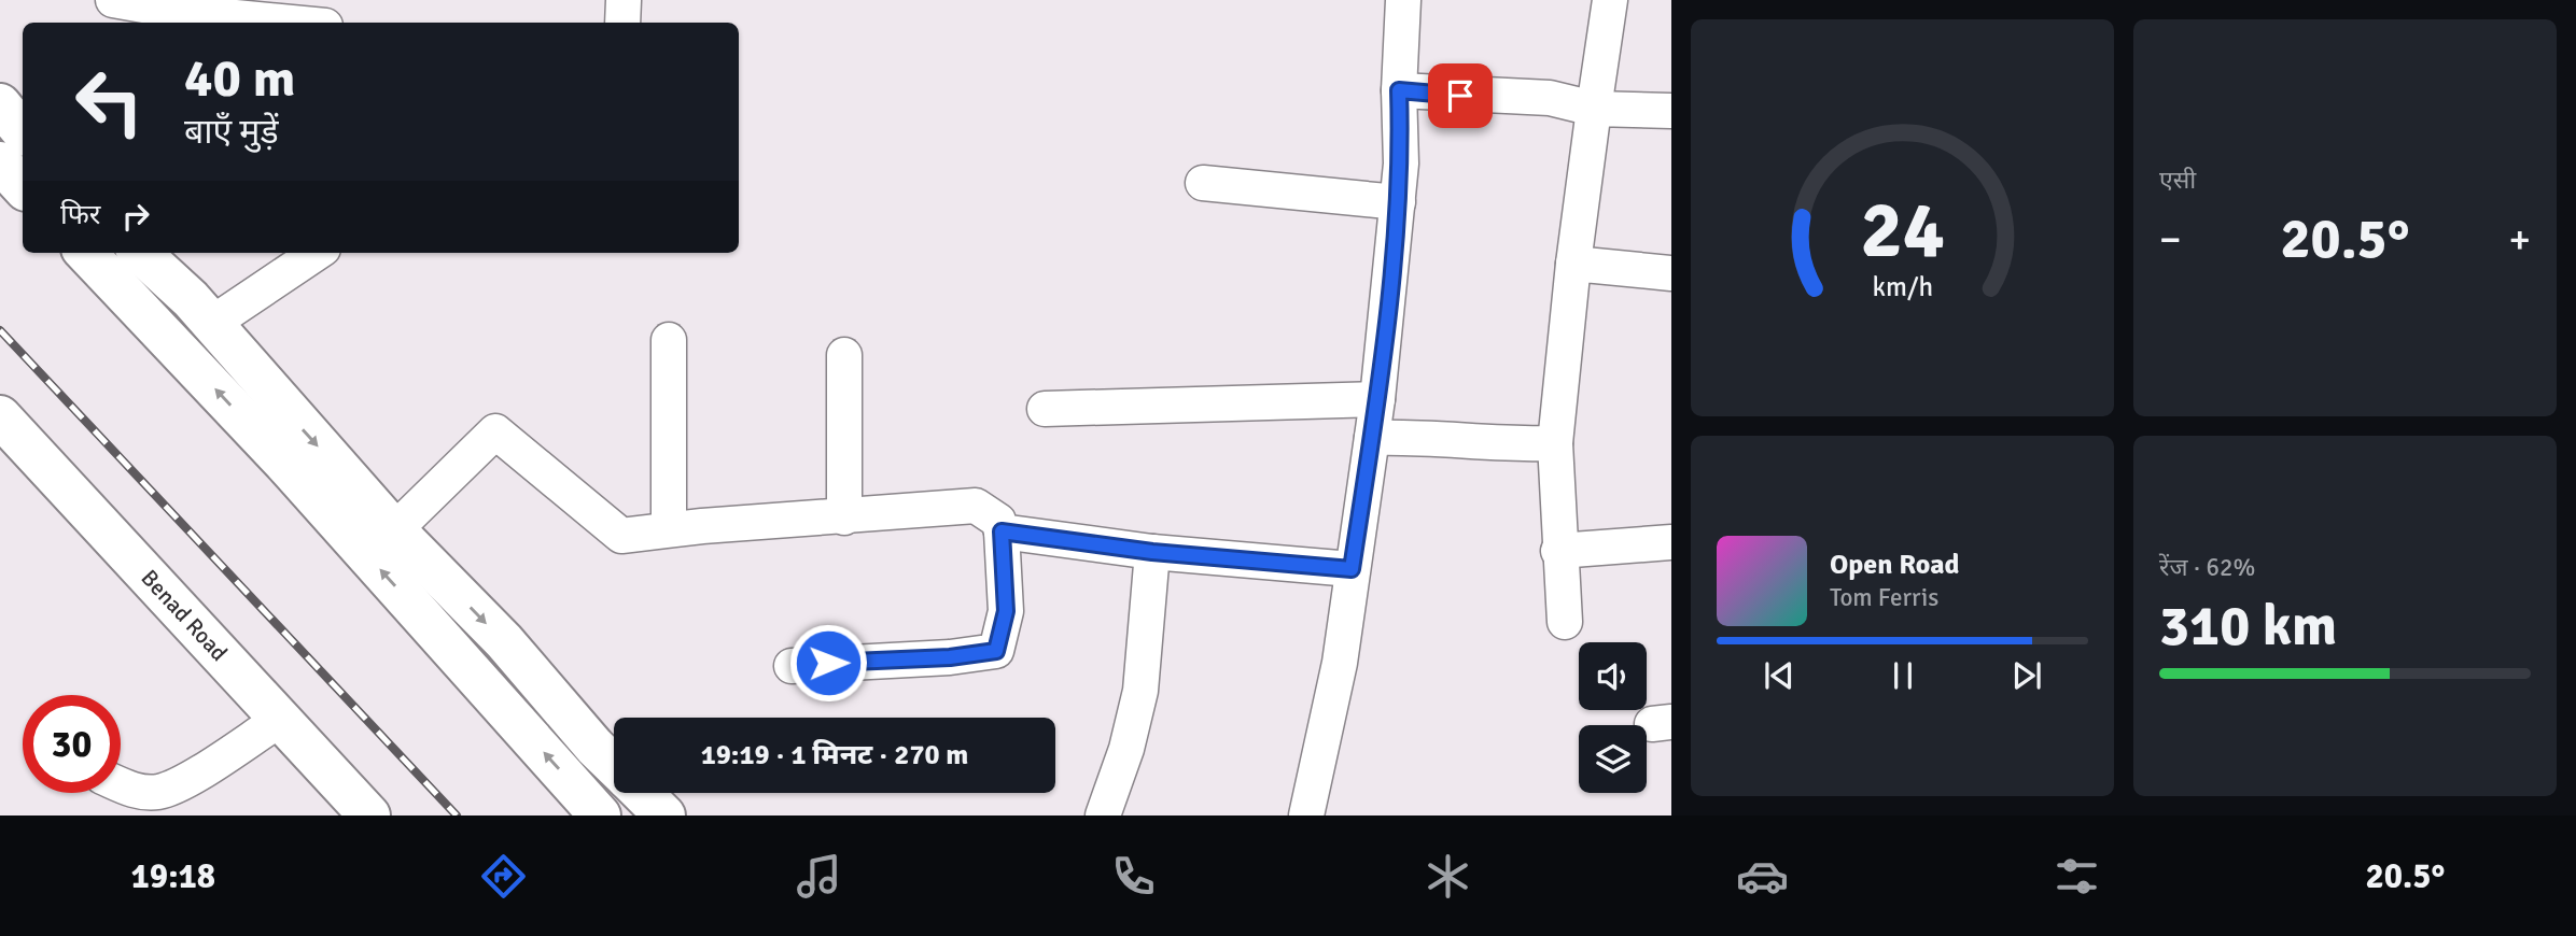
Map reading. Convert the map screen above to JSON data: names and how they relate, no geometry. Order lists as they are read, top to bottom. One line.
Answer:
{"streets":{"street":["Benad Road"]},"page":{"tile":["एसी",["रेंज · 62%","310 km"]],"turn":["40 m","बाएँ मुड़ें"],"then":"फिर","heat":["−","20.5°","+"],"song":["Open Road","Tom Ferris"],"limit":"30","trip":"19:19 · 1 मिनट · 270 m","tabs":["19:18","20.5°"],"gauge":["24","km/h"]}}
